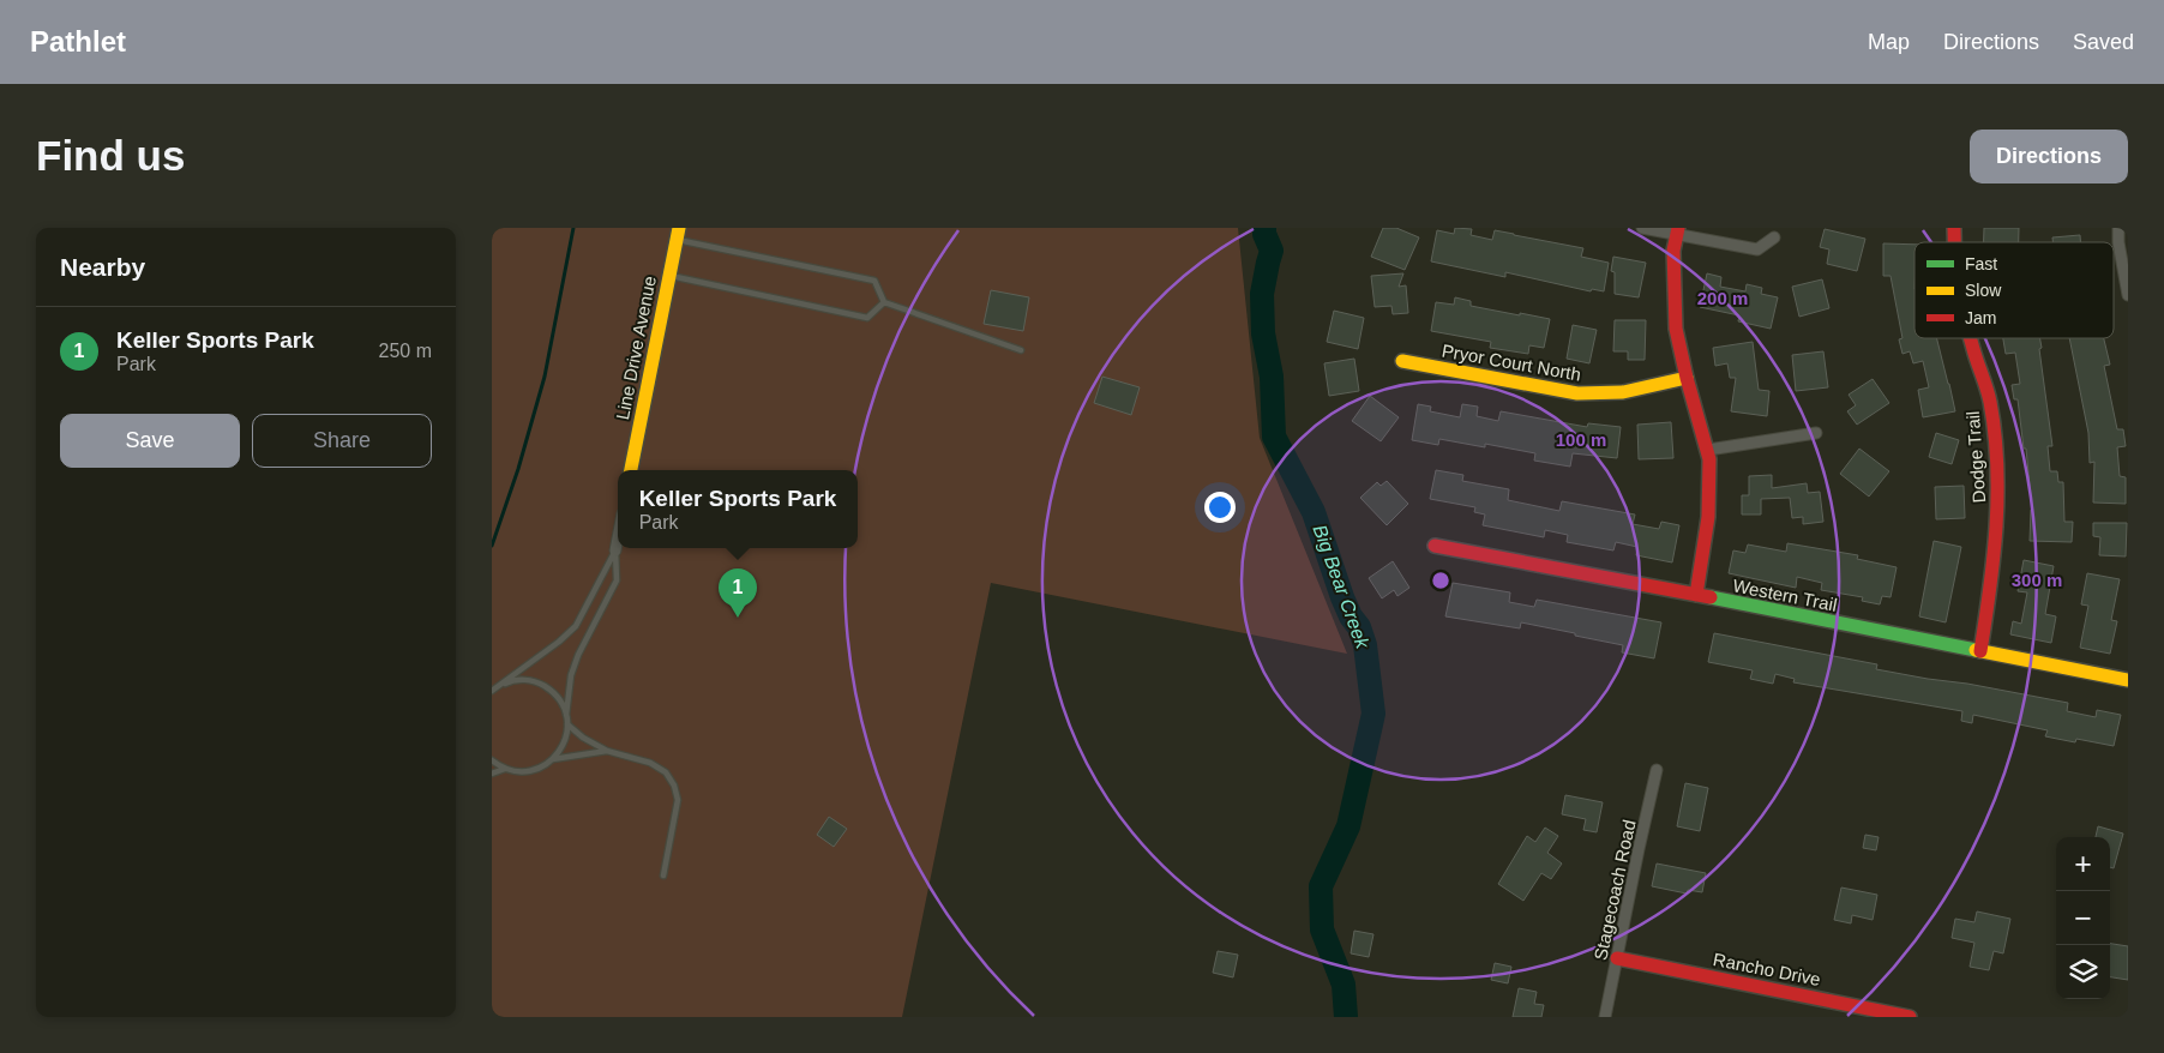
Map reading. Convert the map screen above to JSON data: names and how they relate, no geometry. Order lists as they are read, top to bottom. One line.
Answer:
{"streets":{"street":["Line Drive Avenue","Pryor Court North","Dodge Trail","Western Trail","Stagecoach Road","Rancho Drive"]},"crossings":[["Dodge Trail","Western Trail"],["Stagecoach Road","Rancho Drive"]],"water":["Big Bear Creek"],"legend":["Fast","Slow","Jam"],"page":{"header":"Pathlet","nav":["Map","Directions","Saved"],"buttons":["Directions",["Save","Share"]],"title":"Find us","heading":"Nearby","list":[{"mark":"1","name":"Keller Sports Park","note":"Park","value":"250 m"}],"popup":["Keller Sports Park","Park"],"pins":"1","map_buttons":["+","−"]},"rings":["200 m","100 m","300 m"]}
